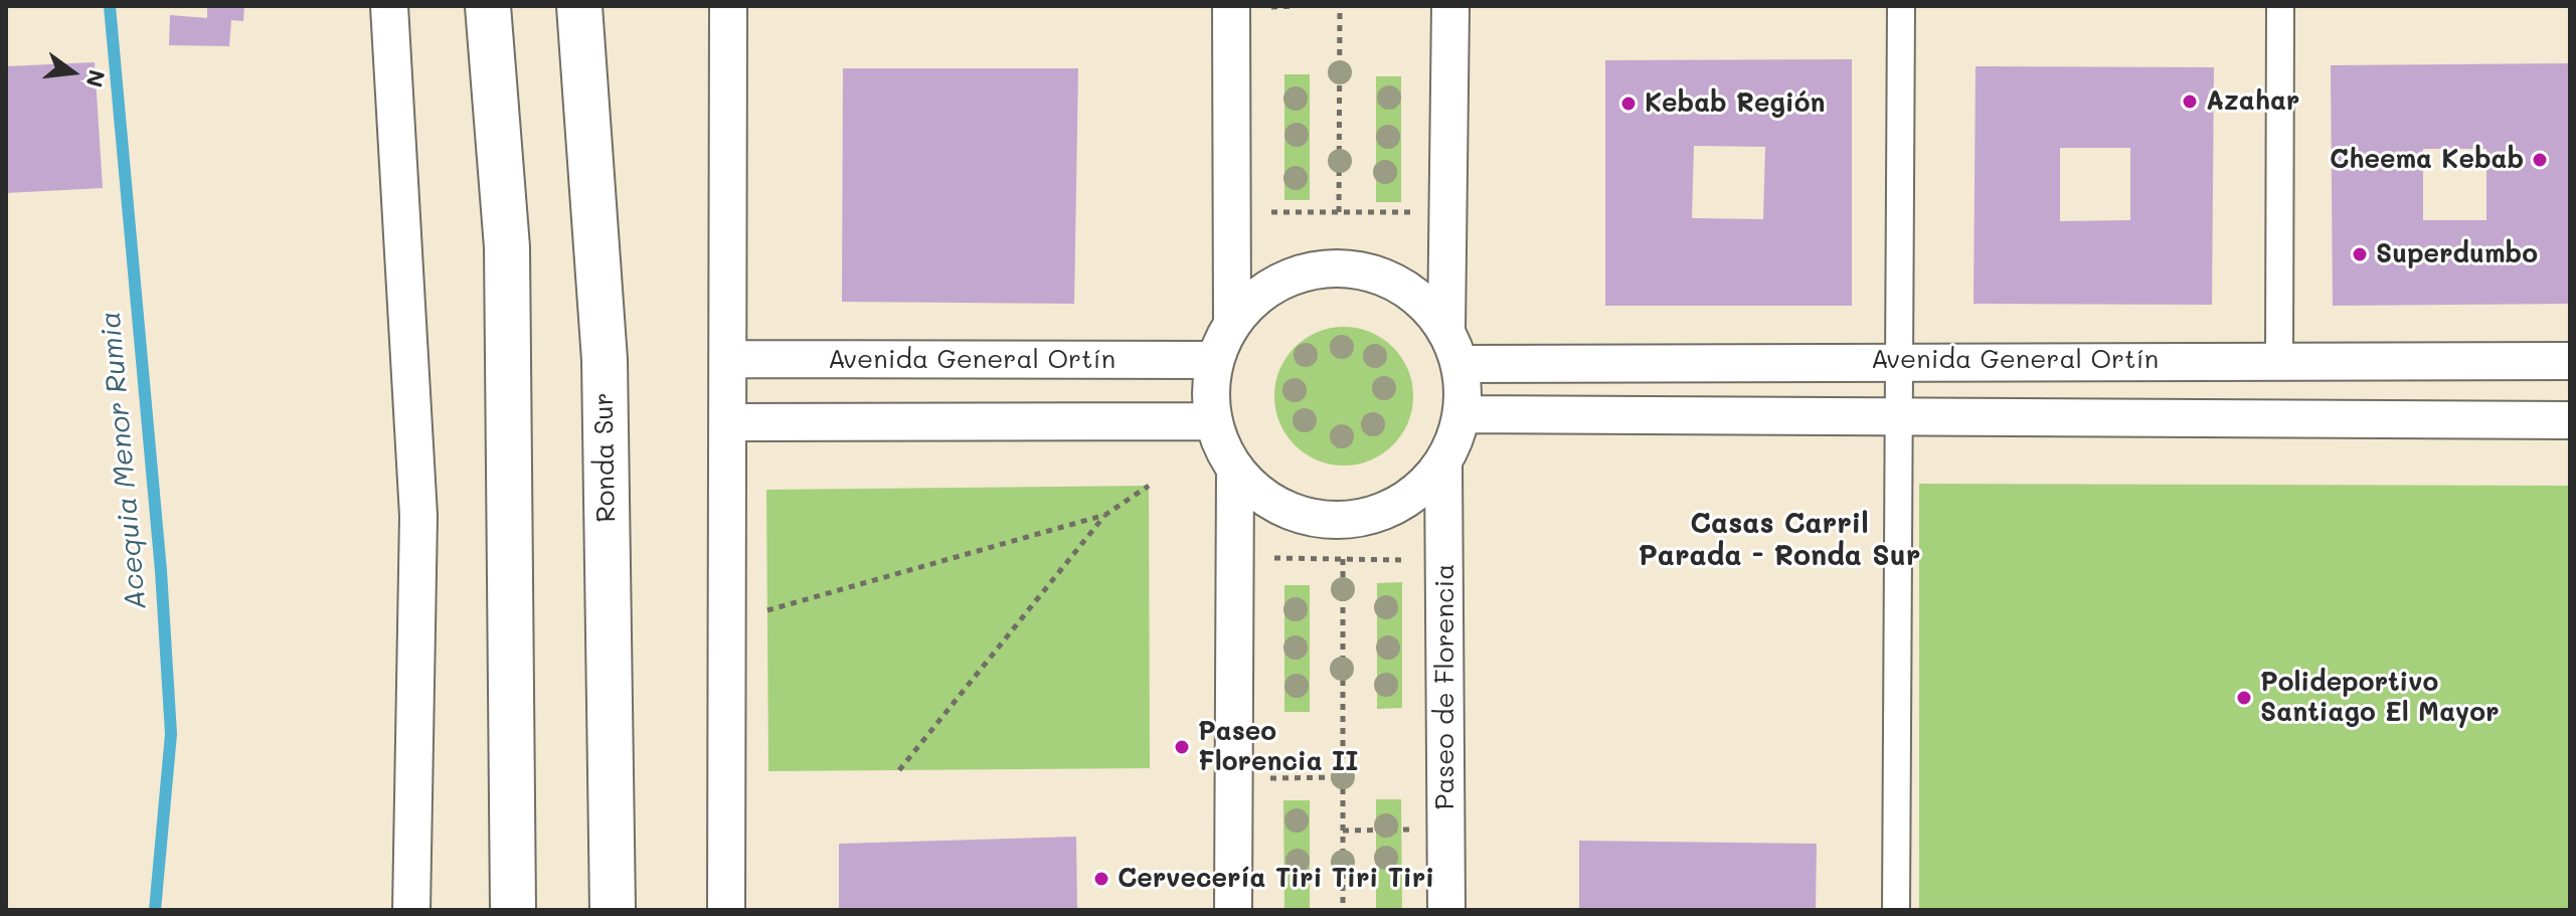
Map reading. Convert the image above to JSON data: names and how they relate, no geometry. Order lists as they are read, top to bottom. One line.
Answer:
{"streets":{"main road":["Ronda Sur"],"street":["Avenida General Ortín","Paseo de Florencia"]},"crossings":[["Avenida General Ortín","Paseo de Florencia"]],"districts":["Casas Carril Parada - Ronda Sur"],"water":["Acequia Menor Rumia"],"places":["Azahar","Kebab Región","Cheema Kebab","Superdumbo","Polideportivo Santiago El Mayor","Paseo Florencia II","Cervecería Tiri Tiri Tiri"],"north":"right"}
